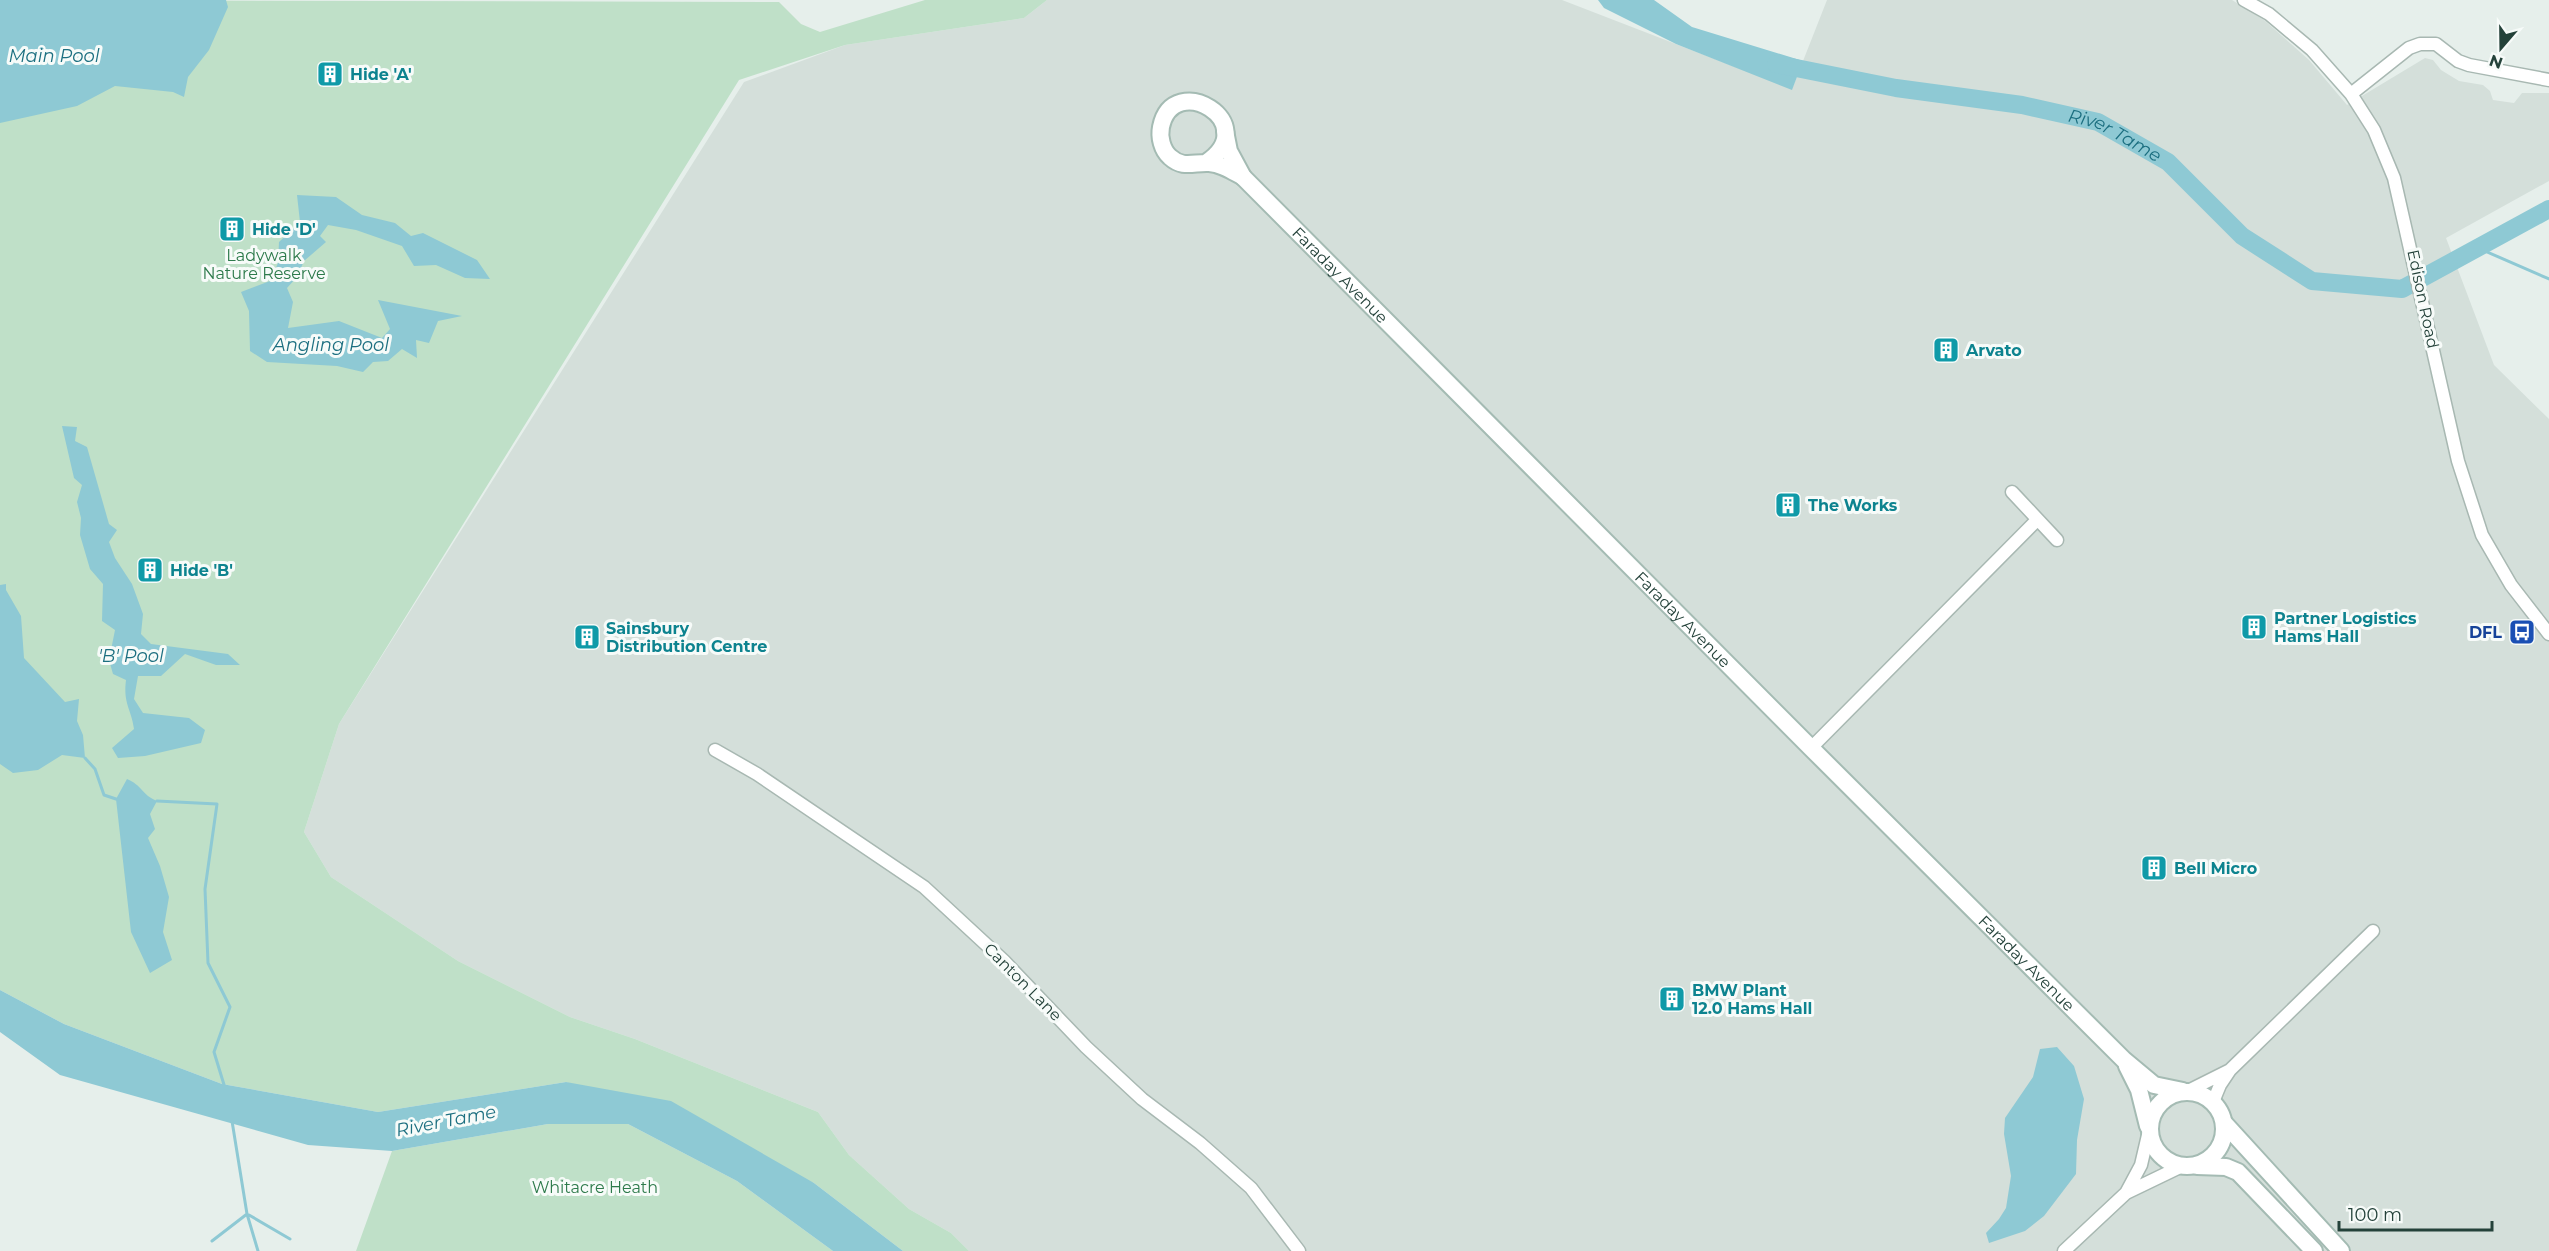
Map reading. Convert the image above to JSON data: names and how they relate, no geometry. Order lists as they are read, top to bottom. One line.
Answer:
{"streets":{"street":["Faraday Avenue","Edison Road","Canton Lane"]},"water":["Main Pool","River Tame","Angling Pool","'B' Pool"],"parks":["Ladywalk Nature Reserve","Whitacre Heath"],"places":{"building":["Hide 'A'","Hide 'D'","Arvato","The Works","Hide 'B'","Partner Logistics Hams Hall","Sainsbury Distribution Centre","Bell Micro","BMW Plant 12.0 Hams Hall"],"bus stop":["DFL"]},"scale_bar":"100 m","north":"bottom"}
